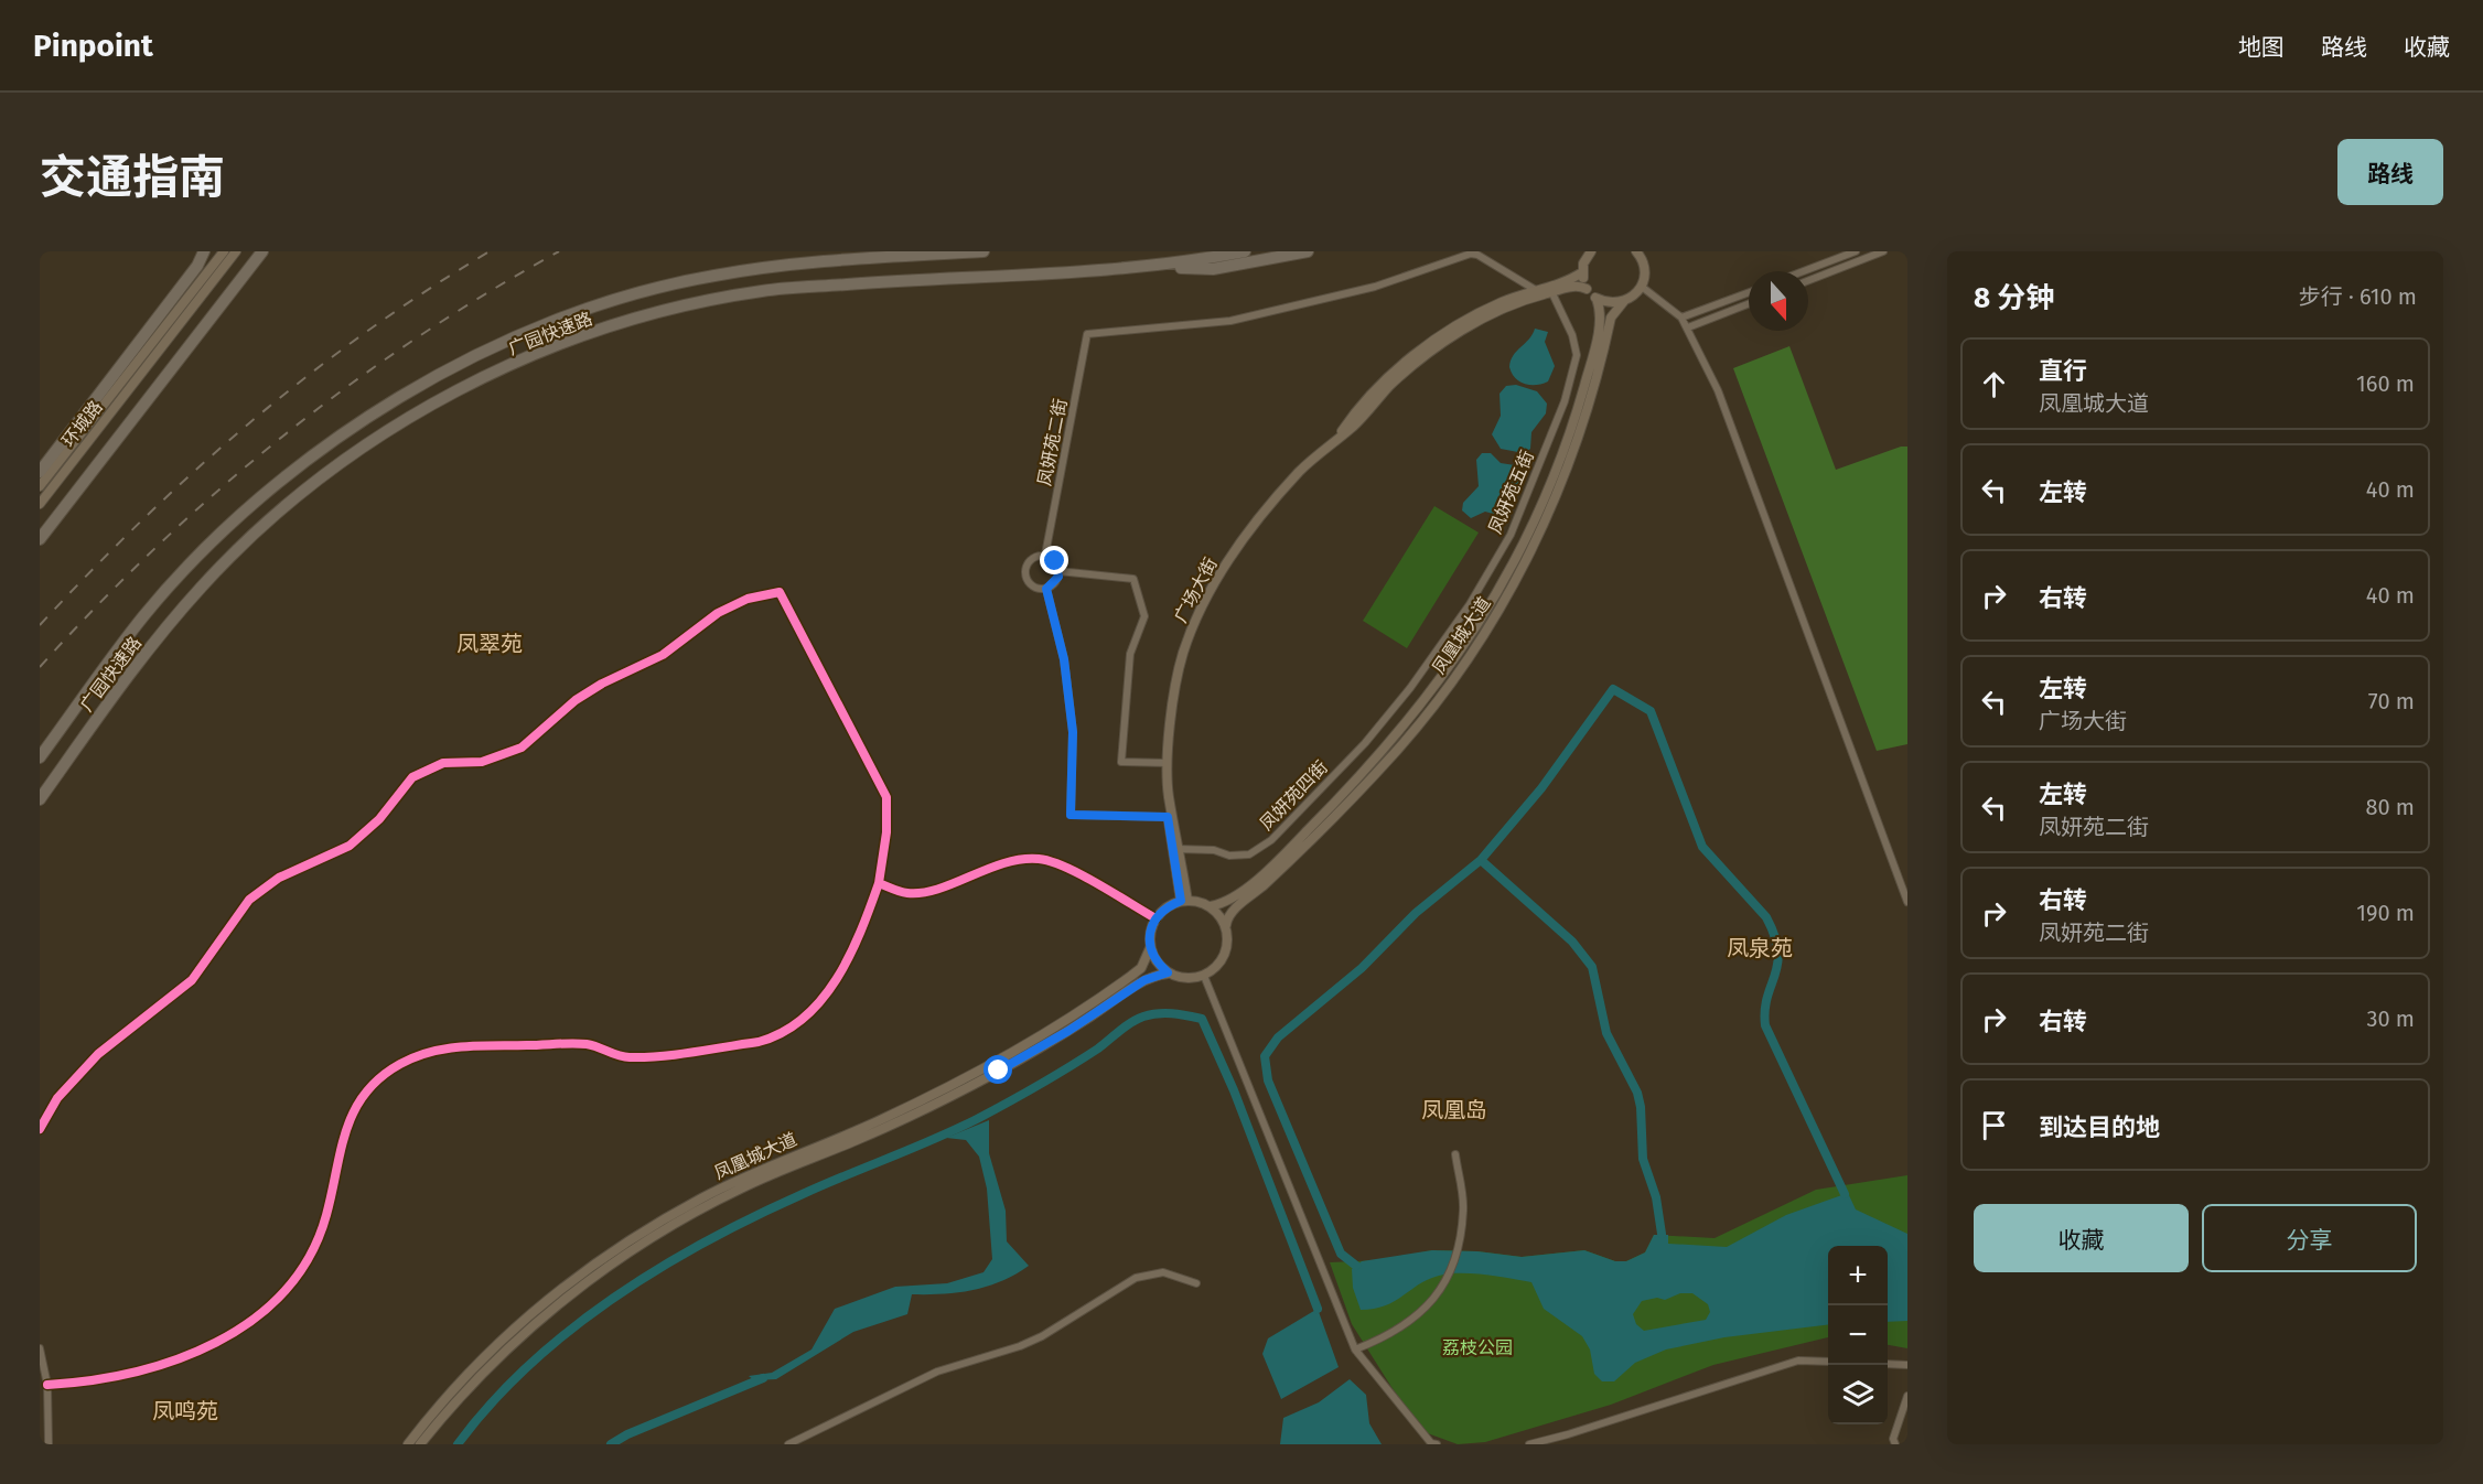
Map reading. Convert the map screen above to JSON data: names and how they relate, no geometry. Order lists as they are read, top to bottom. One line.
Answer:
{"streets":{"highway":["广园快速路"],"main road":["环城路","广场大街","凤凰城大道"],"street":["凤妍苑二街","凤妍苑五街","凤妍苑四街"]},"crossings":[["凤妍苑五街","广场大街"],["凤妍苑五街","凤妍苑四街"],["广场大街","凤凰城大道"],["广场大街","凤妍苑四街"]],"districts":["凤翠苑","凤泉苑","凤凰岛","凤鸣苑"],"parks":["荔枝公园"],"north":"bottom","page":{"header":"Pinpoint","nav":["地图","路线","收藏"],"title":"交通指南","buttons":["路线",["收藏","分享"]],"heading":["8 分钟","步行 · 610 m"],"list":[["直行","凤凰城大道","160 m"],["左转","40 m"],["右转","40 m"],["左转","广场大街","70 m"],["左转","凤妍苑二街","80 m"],["右转","凤妍苑二街","190 m"],["右转","30 m"],"到达目的地"],"map_buttons":["+","−"]}}
